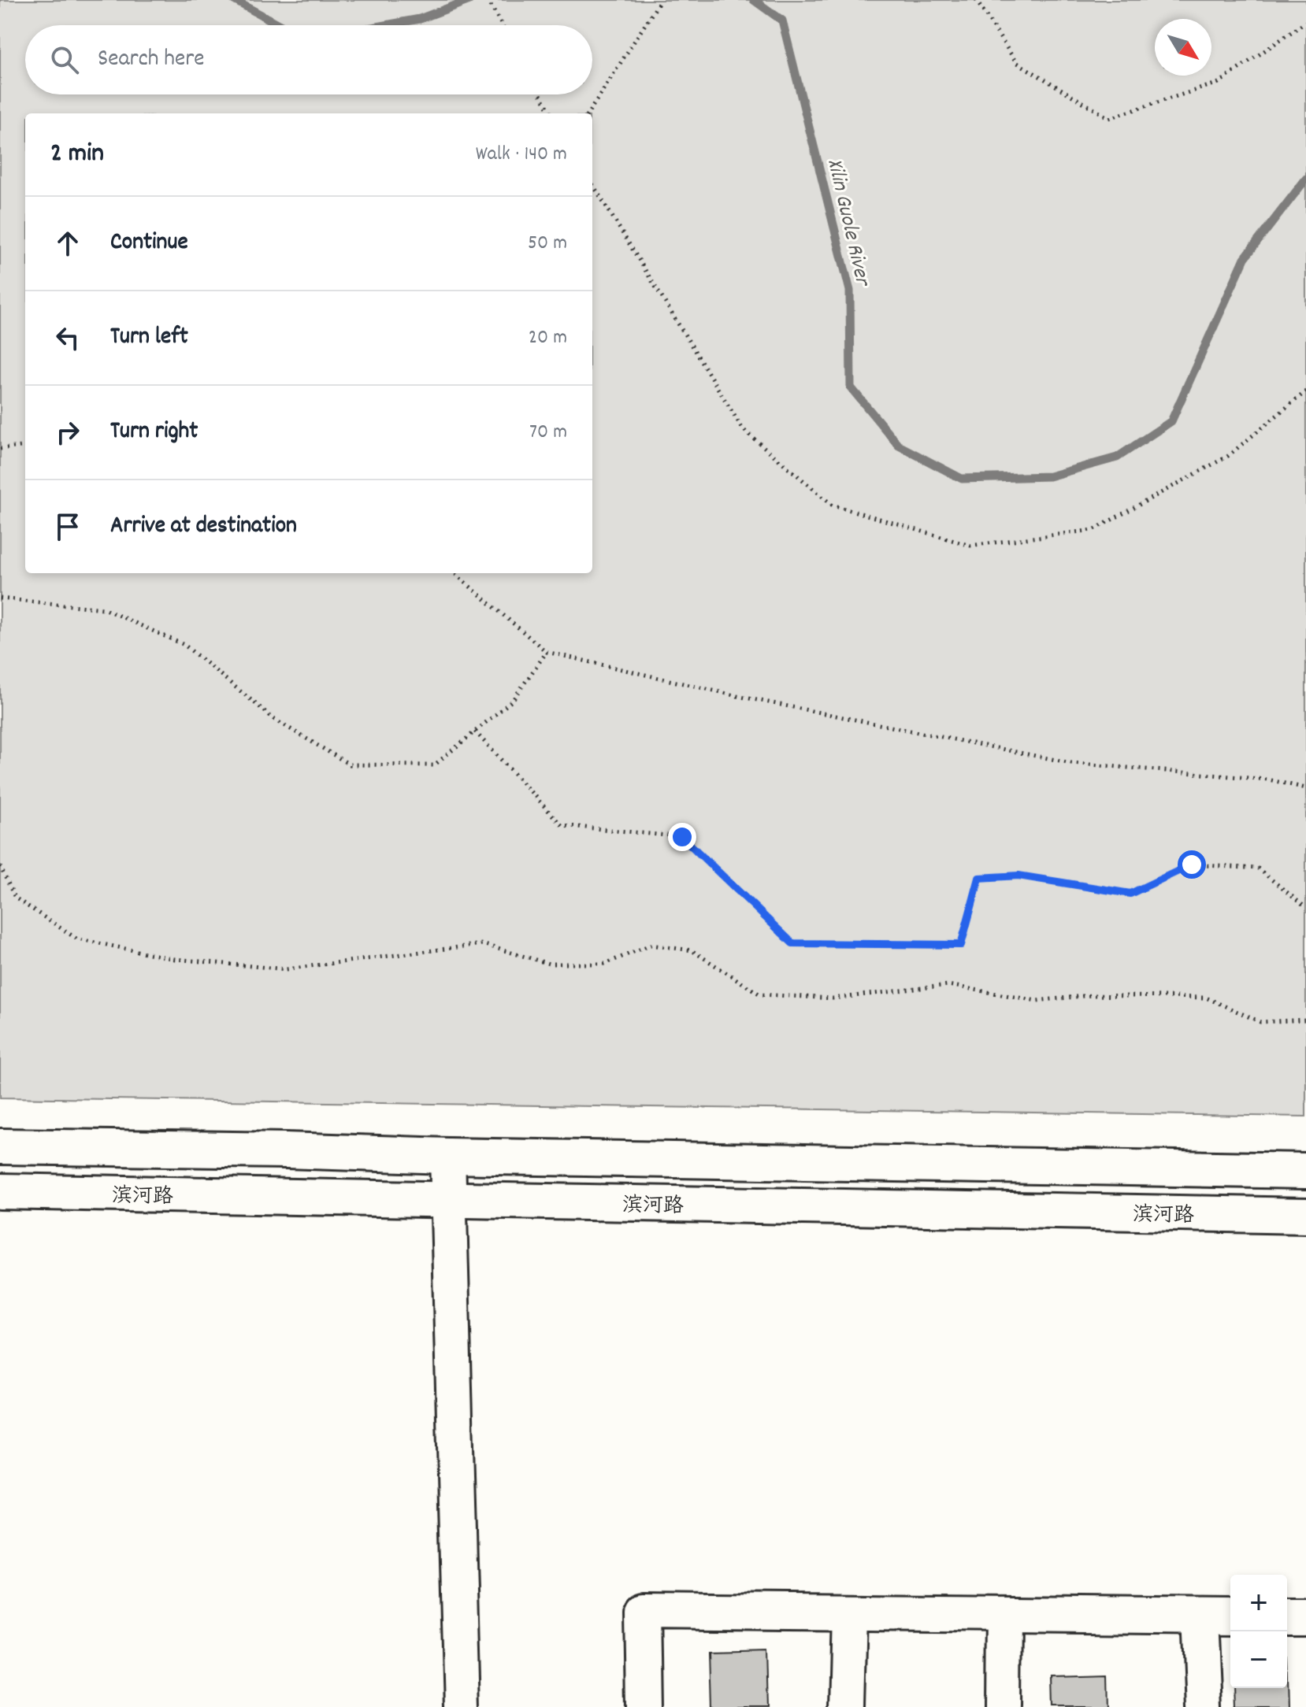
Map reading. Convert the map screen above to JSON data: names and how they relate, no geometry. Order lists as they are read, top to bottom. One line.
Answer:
{"streets":{"main road":["滨河路"]},"water":["Xilin Guole River"],"north":"bottom right","page":{"search":"Search here","heading":["2 min","Walk · 140 m"],"list":[["Continue","50 m"],["Turn left","20 m"],["Turn right","70 m"],"Arrive at destination"],"map_buttons":["+","−"]}}
